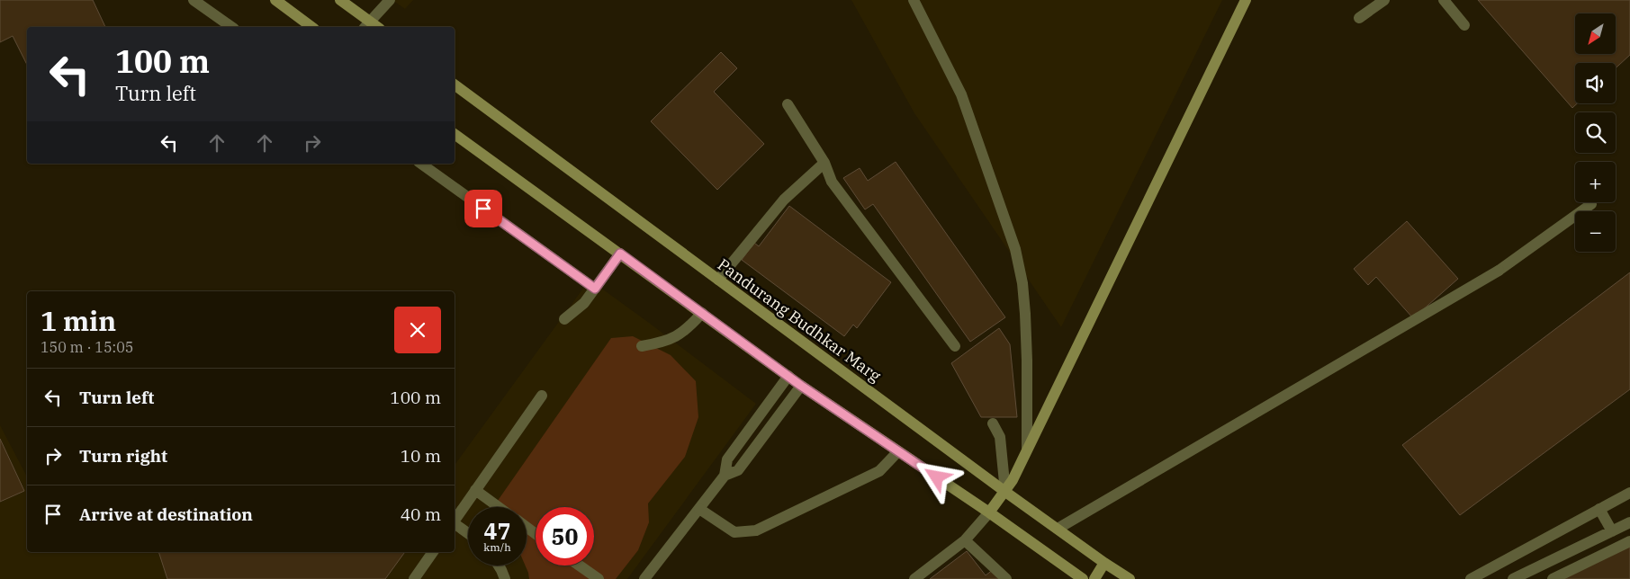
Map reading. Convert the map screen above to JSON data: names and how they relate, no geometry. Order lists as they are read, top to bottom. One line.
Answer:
{"streets":{"main road":["Pandurang Budhkar Marg"]},"north":"bottom left","page":{"map_buttons":["+","−"],"turn":["100 m","Turn left"],"heading":["1 min","150 m · 15:05"],"list":[{"name":"Turn left","value":"100 m"},{"name":"Turn right","value":"10 m"},{"name":"Arrive at destination","value":"40 m"}],"speed":"47 km/h","limit":"50"}}
